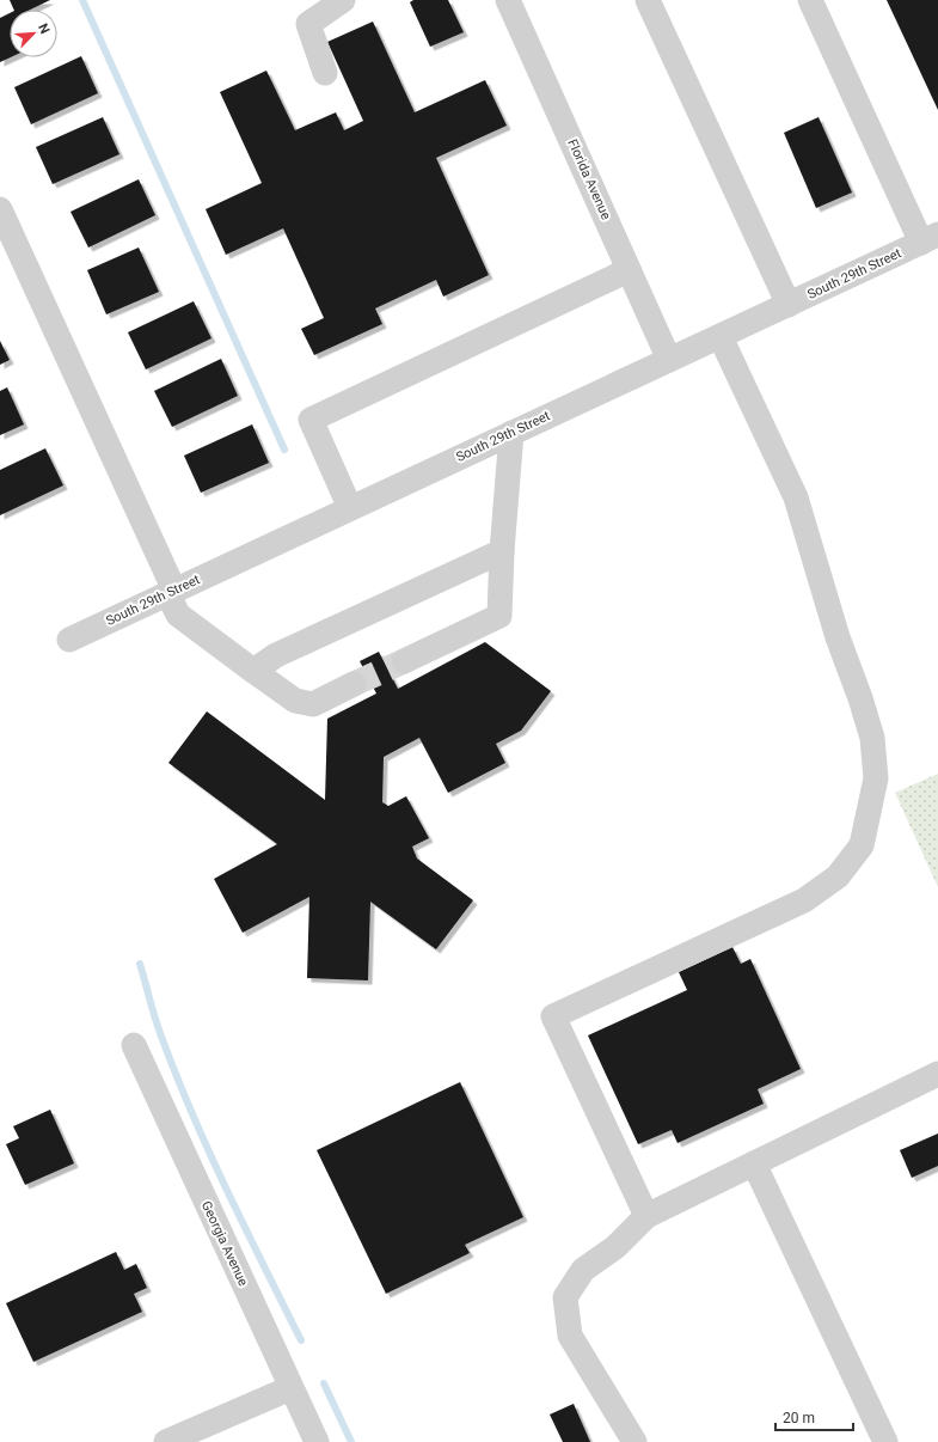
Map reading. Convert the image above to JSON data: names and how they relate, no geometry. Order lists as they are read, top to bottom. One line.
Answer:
{"streets":{"street":["Florida Avenue","South 29th Street","Georgia Avenue"]},"crossings":[["Florida Avenue","South 29th Street"]],"scale_bar":"20 m","north":"top right"}
